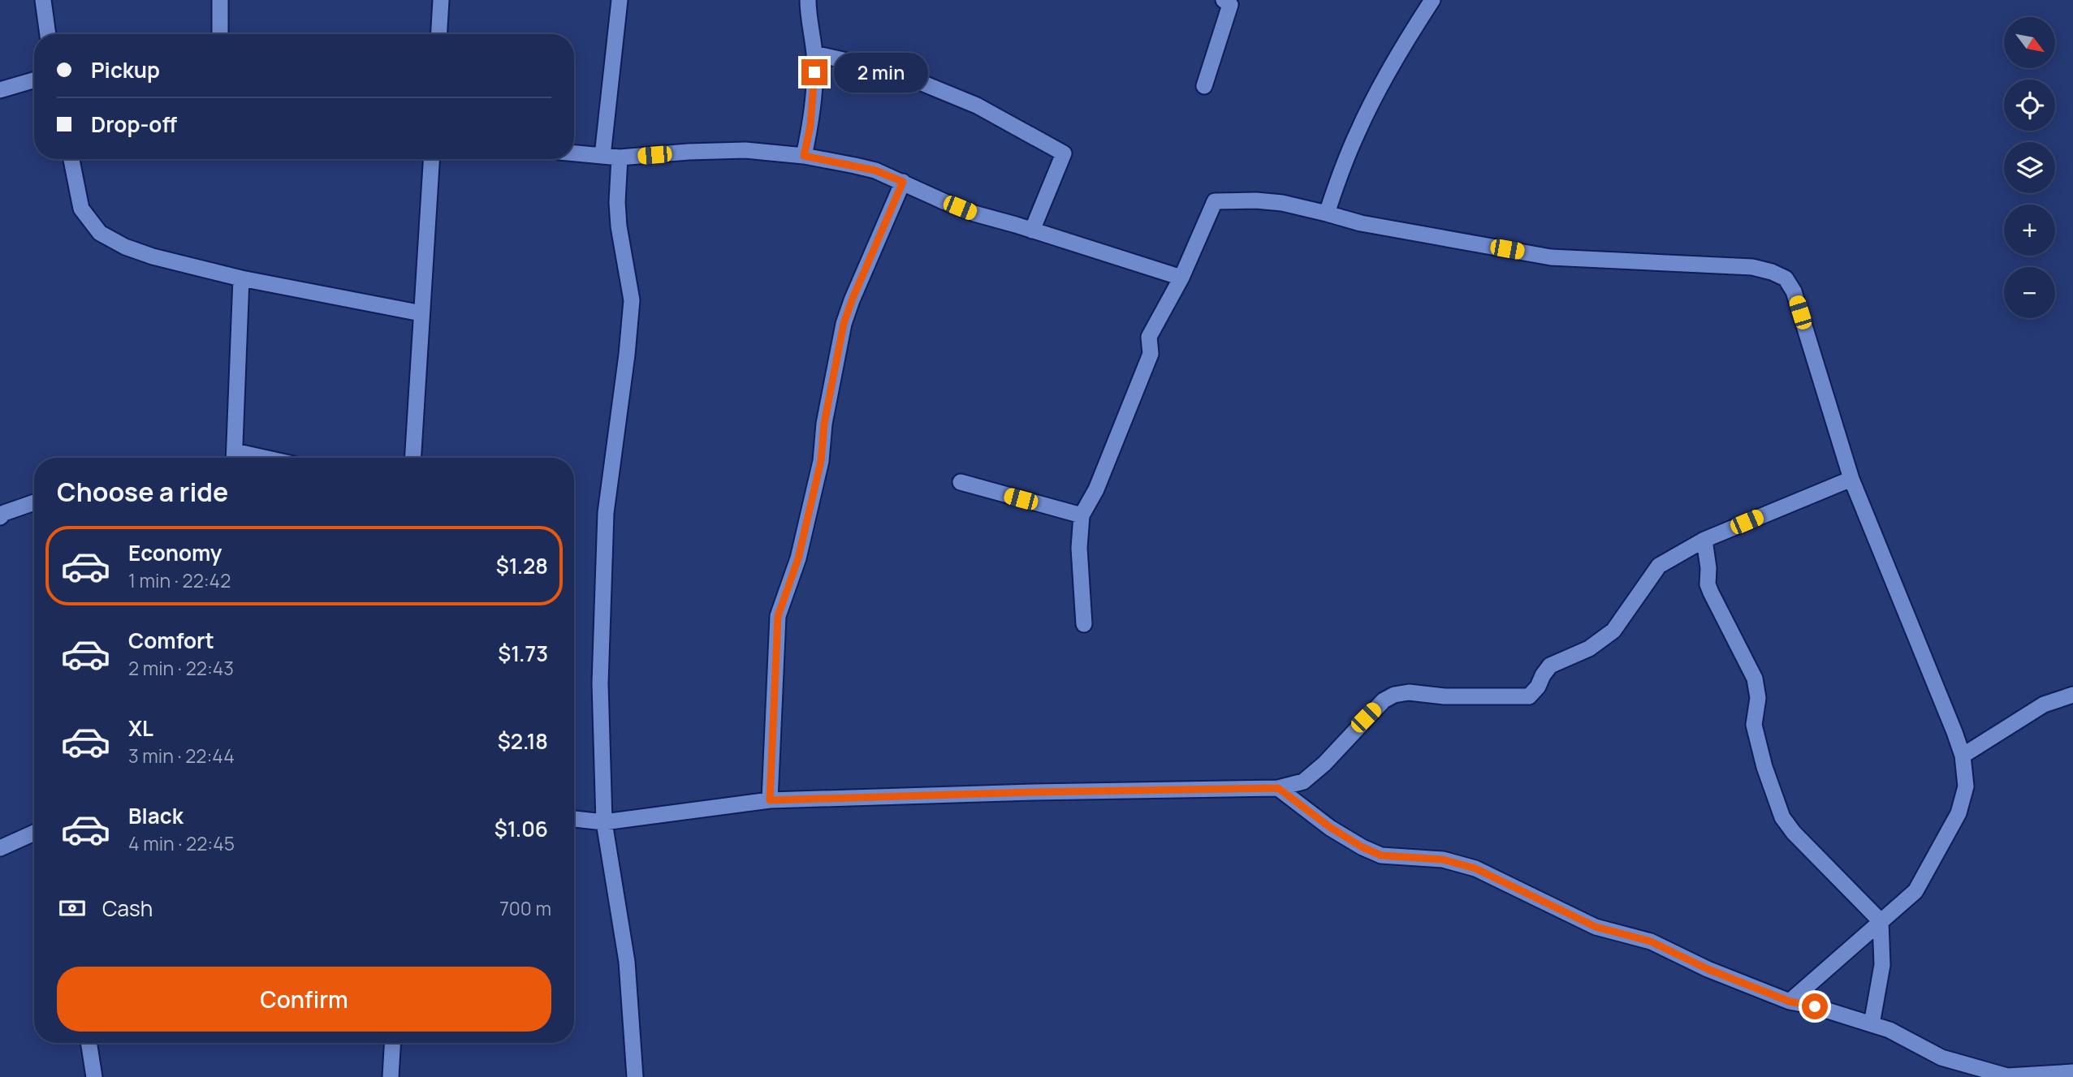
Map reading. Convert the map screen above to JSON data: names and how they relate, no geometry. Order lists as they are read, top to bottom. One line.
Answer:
{"north":"bottom right","page":{"map_buttons":["+","−"],"banner":["Pickup","Drop-off"],"bubble":"2 min","heading":"Choose a ride","list":[{"name":"Economy","note":"1 min · 22:42","value":"$1.28"},{"name":"Comfort","note":"2 min · 22:43","value":"$1.73"},{"name":"XL","note":"3 min · 22:44","value":"$2.18"},{"name":"Black","note":"4 min · 22:45","value":"$1.06"}],"pay":["Cash","700 m"],"buttons":"Confirm"}}
